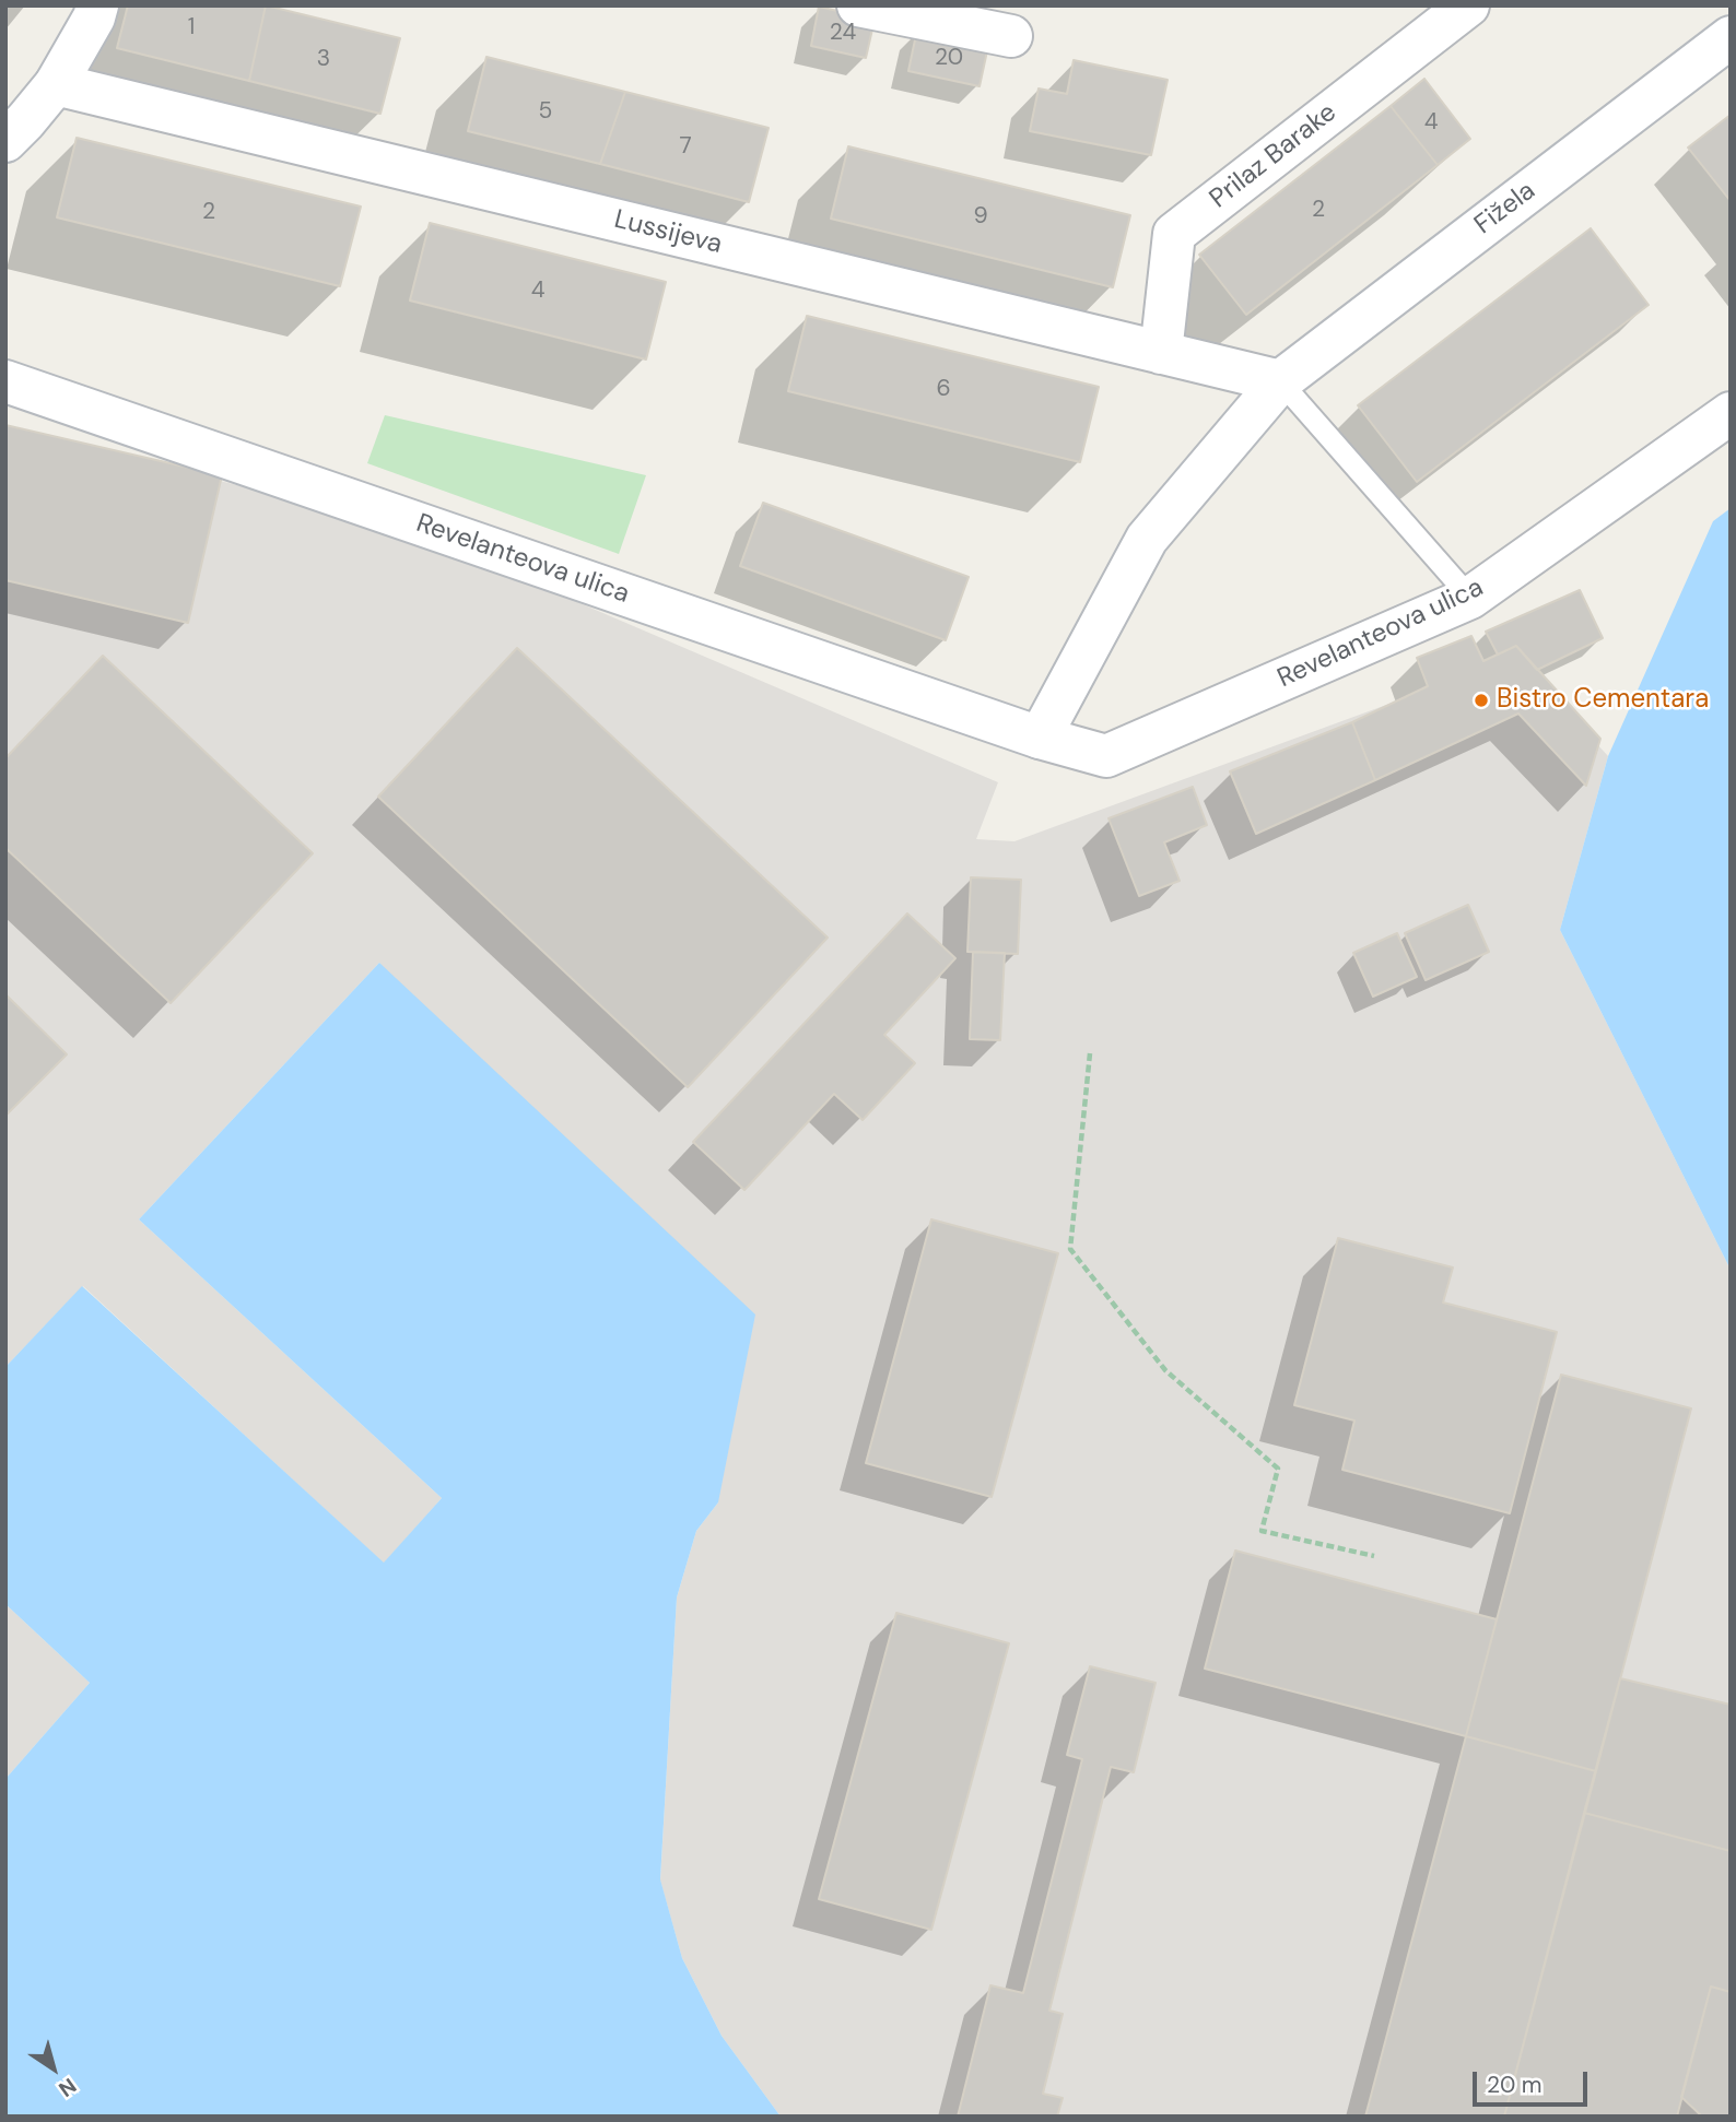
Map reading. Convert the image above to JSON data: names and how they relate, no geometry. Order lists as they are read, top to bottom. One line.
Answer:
{"streets":{"street":["Prilaz Barake","Fižela","Lussijeva","Revelanteova ulica"]},"crossings":[["Prilaz Barake","Lussijeva"],["Fižela","Lussijeva"]],"places":["Bistro Cementara"],"house_numbers":["1","24","20","3","5","4","7","2","2","9","4","6"],"scale_bar":"20 m","north":"bottom right"}
